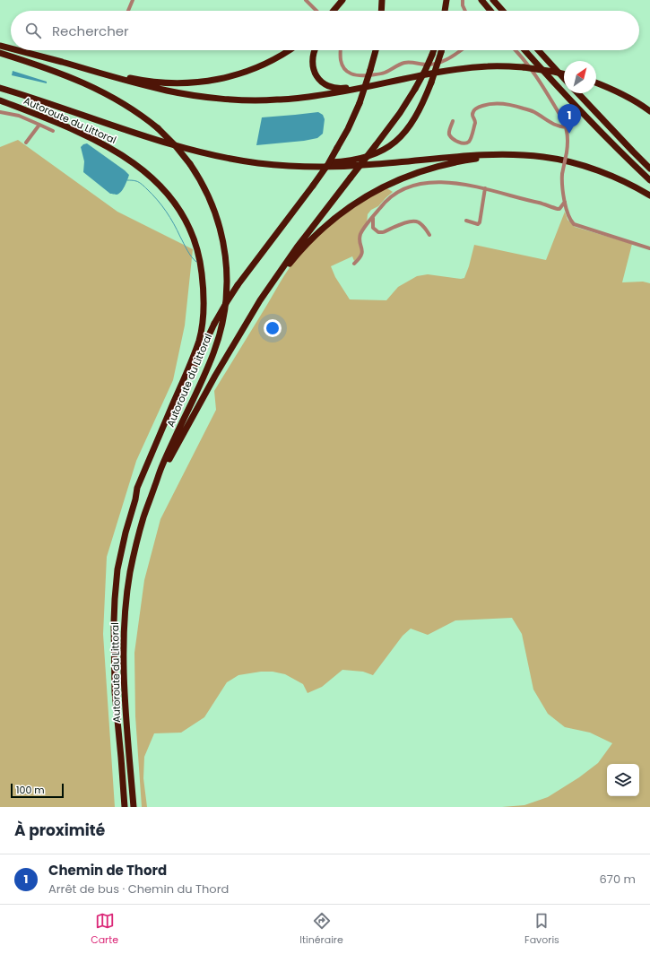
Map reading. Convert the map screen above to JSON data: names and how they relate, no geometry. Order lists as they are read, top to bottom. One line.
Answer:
{"streets":{"highway":["Autoroute du Littoral"]},"scale_bar":"100 m","north":"top right","page":{"search":"Rechercher","pins":"1","scale":"100 m","heading":"À proximité","list":[{"mark":"1","name":"Chemin de Thord","note":"Arrêt de bus · Chemin du Thord","value":"670 m"}],"nav":["Carte","Itinéraire","Favoris"]}}
